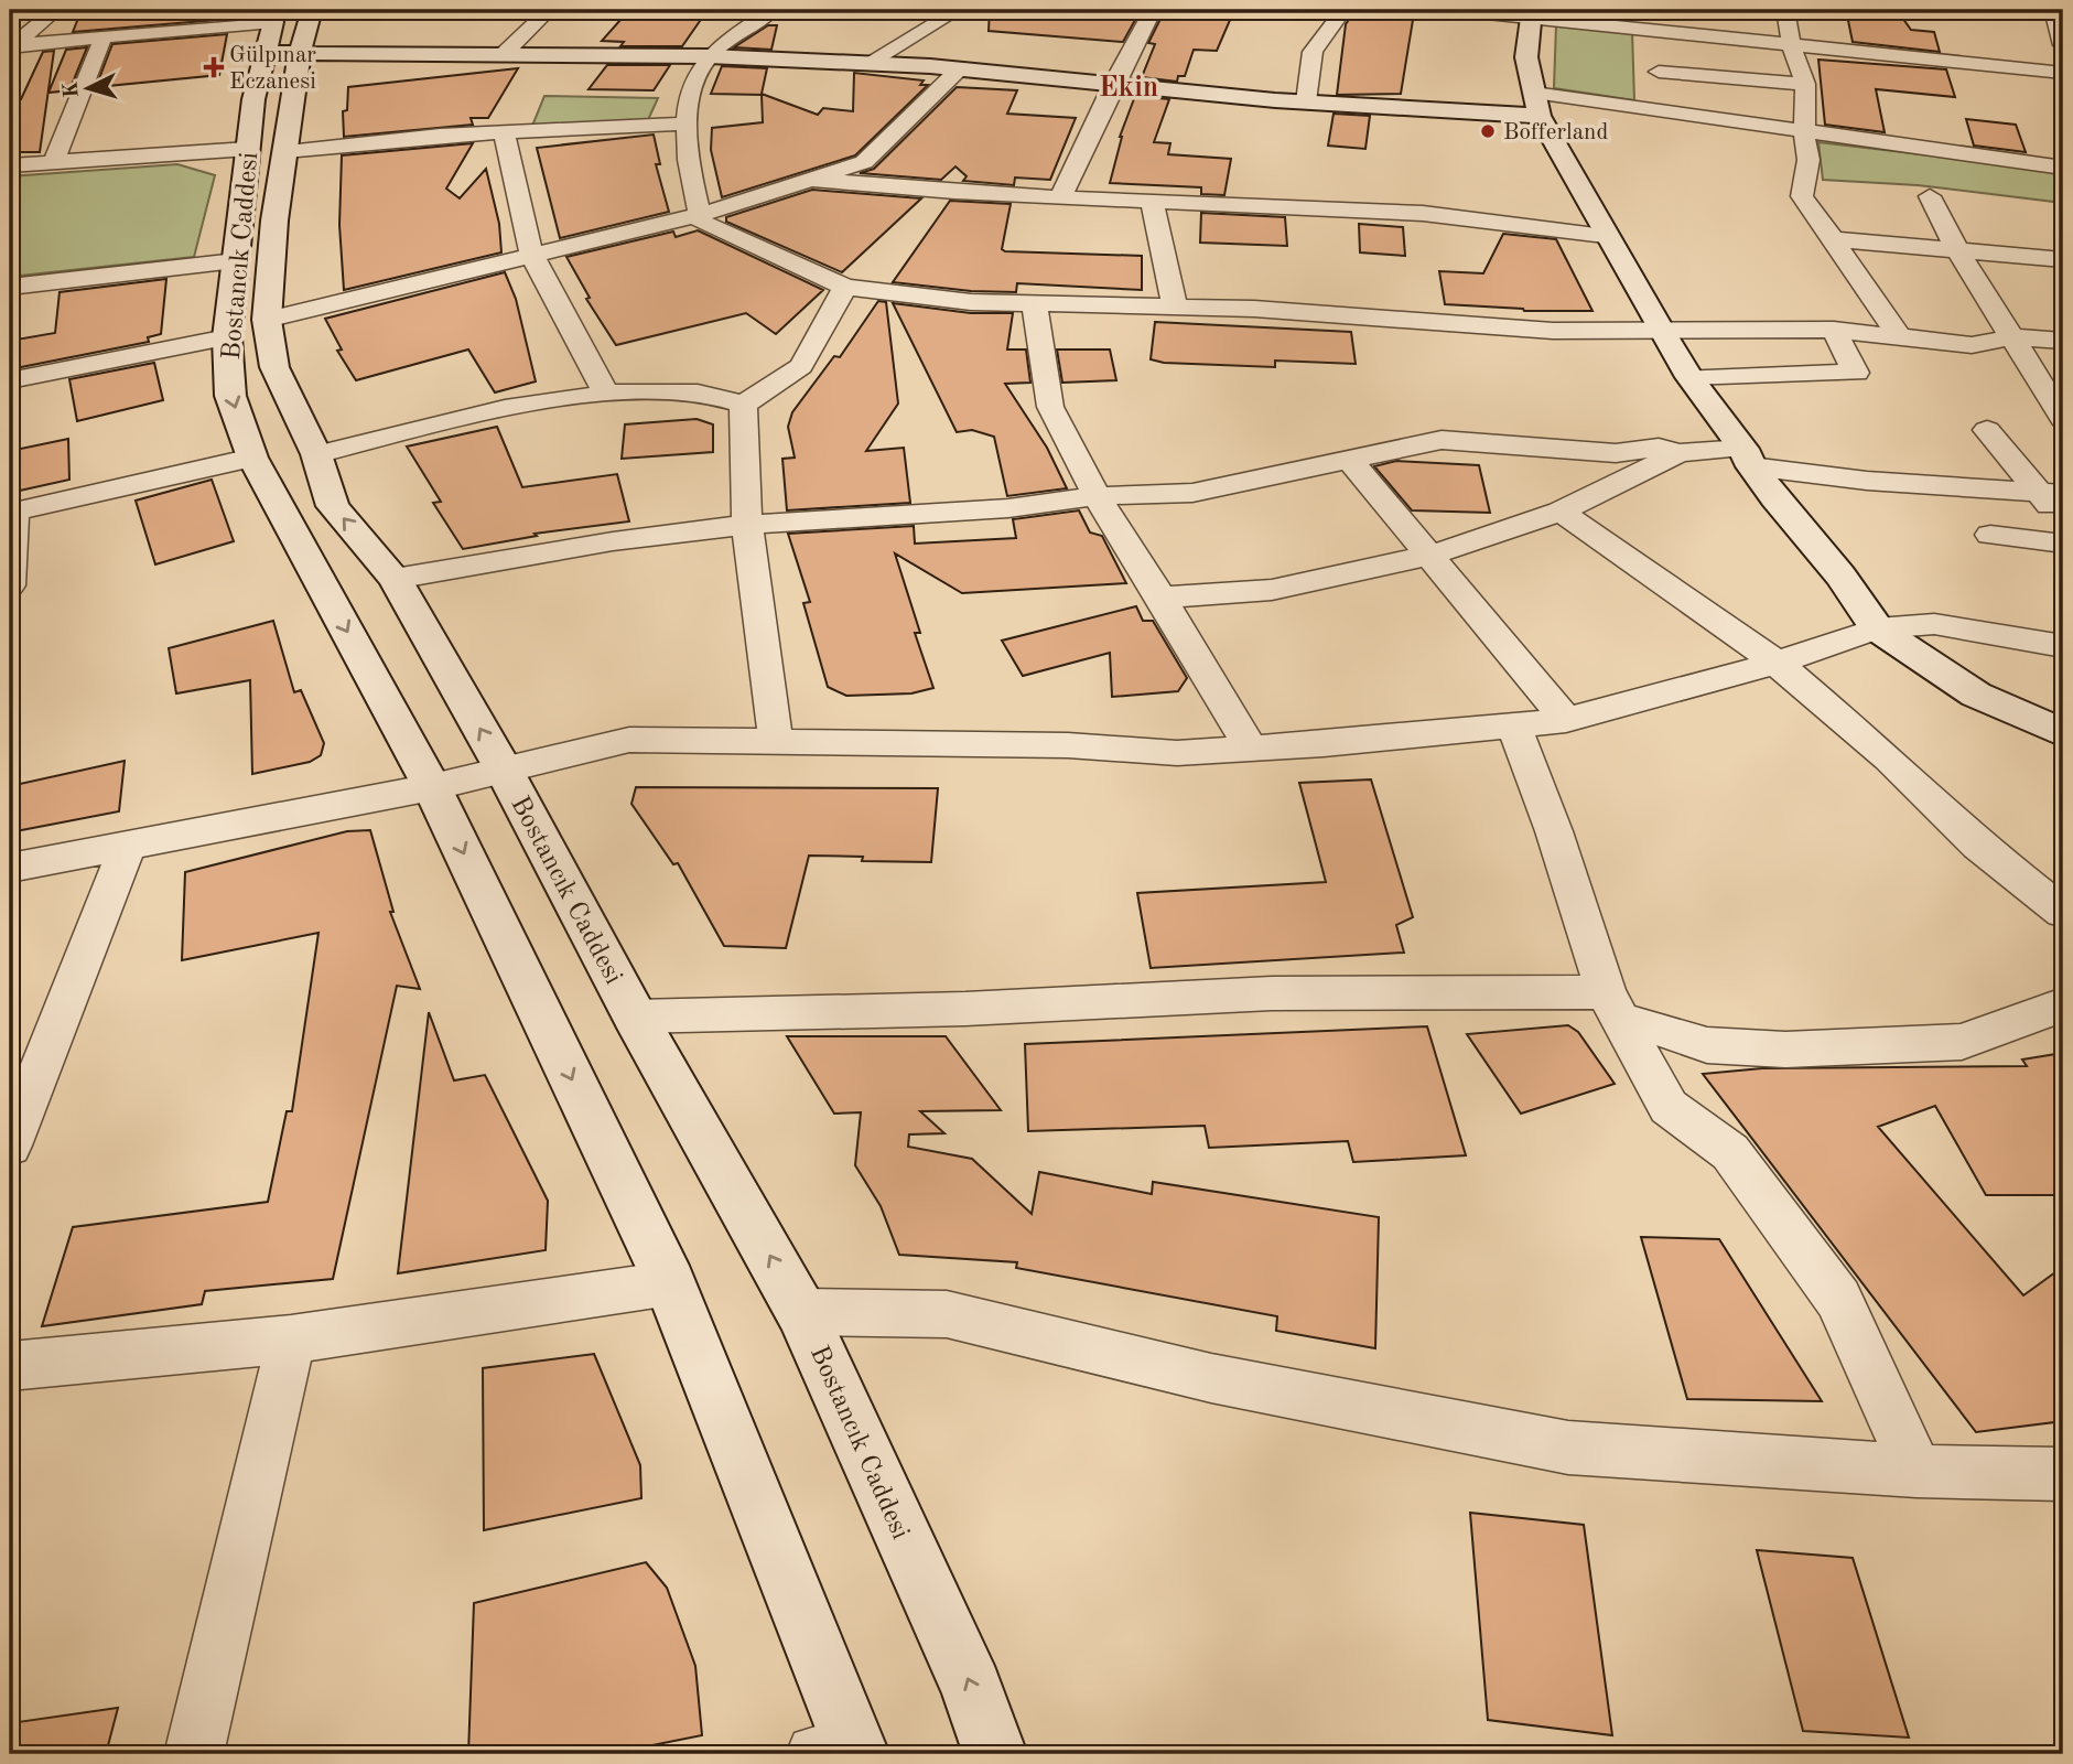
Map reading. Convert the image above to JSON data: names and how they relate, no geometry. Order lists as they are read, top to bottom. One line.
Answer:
{"streets":{"main road":["Bostancık Caddesi"]},"districts":["Ekin"],"places":{"health":["Gülpınar Eczanesi"],"other":["Bofferland"]},"north":"left"}
